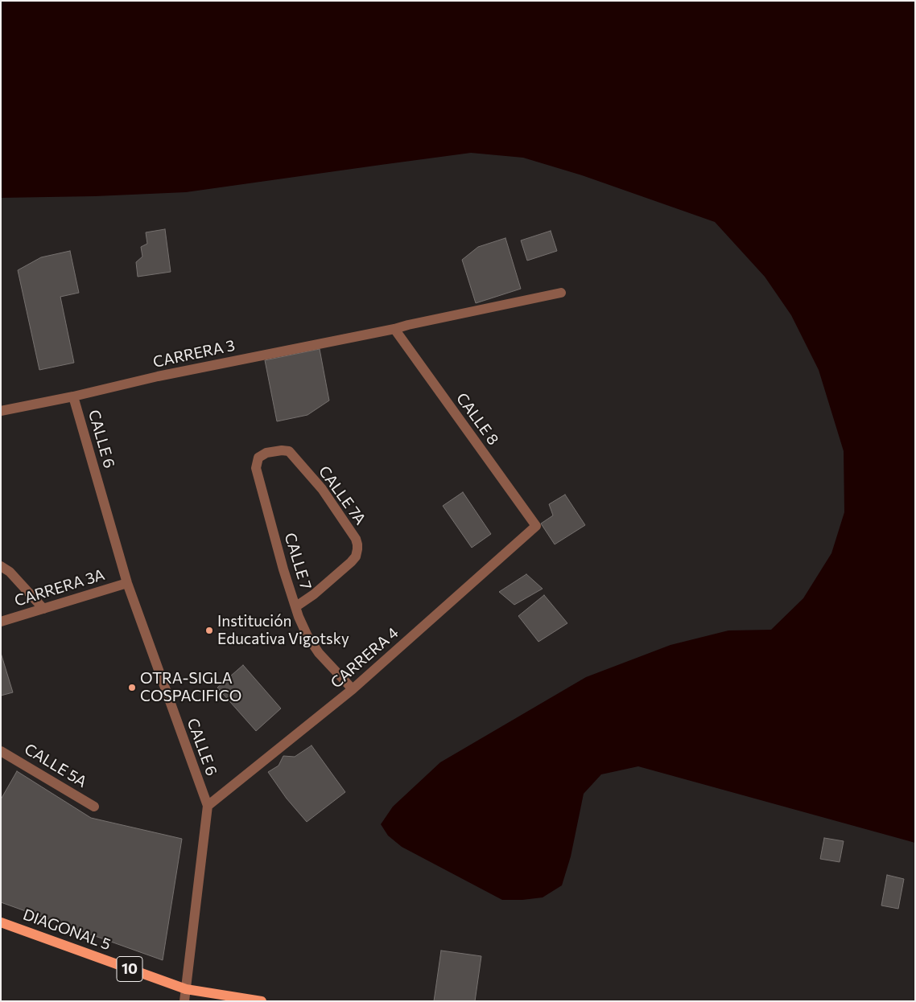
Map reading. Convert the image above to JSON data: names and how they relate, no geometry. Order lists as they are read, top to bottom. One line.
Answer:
{"streets":{"main road":["DIAGONAL 5","10"],"street":["CARRERA 3","CALLE 8","CALLE 6","CALLE 7A","CALLE 7","CARRERA 3A","CARRERA 4","CALLE 5A"]},"crossings":[["CARRERA 3","CALLE 8"],["CARRERA 3","CALLE 6"],["CALLE 8","CARRERA 4"],["CALLE 6","CARRERA 3A"],["CALLE 6","CARRERA 4"],["CALLE 6","DIAGONAL 5"],["CALLE 7A","CALLE 7"],["CALLE 7","CARRERA 4"]],"places":["Institución Educativa Vigotsky","OTRA-SIGLA COSPACIFICO"]}
